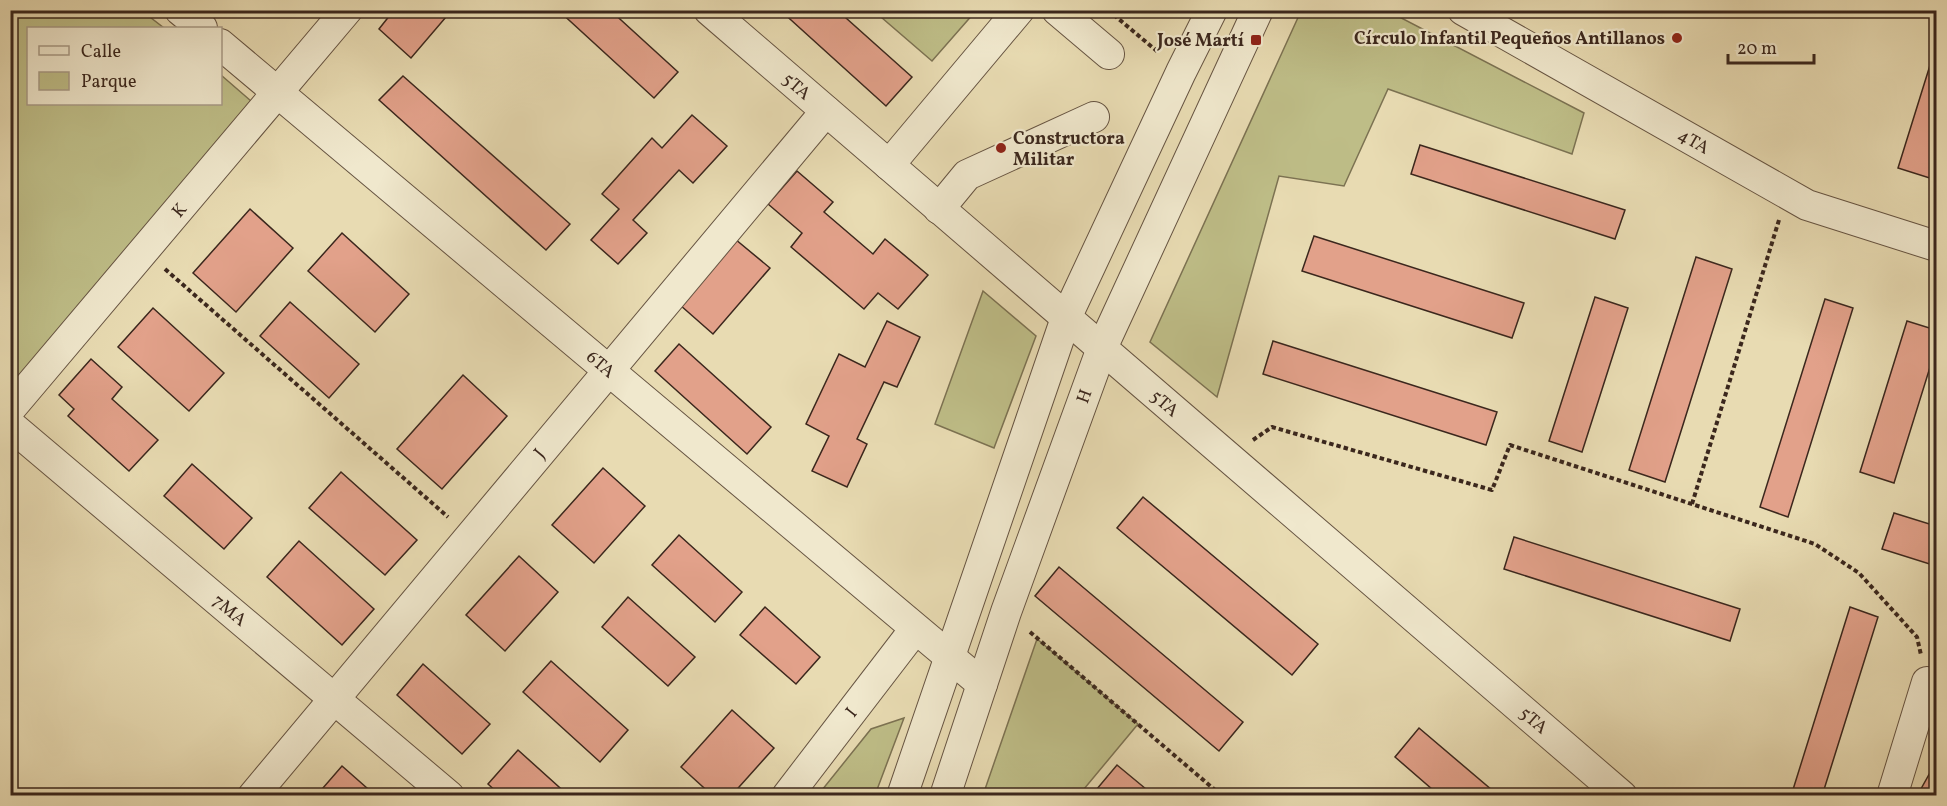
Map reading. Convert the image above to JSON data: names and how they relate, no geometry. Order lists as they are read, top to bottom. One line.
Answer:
{"streets":{"street":["5TA","4TA","K","6TA","H","J","7MA","I"]},"crossings":[["5TA","H"],["5TA","J"],["K","6TA"],["6TA","H"],["6TA","J"],["6TA","I"],["J","7MA"]],"places":{"other":["Círculo Infantil Pequeños Antillanos","Constructora Militar"],"transit":["José Martí"]},"legend":["Calle","Parque"],"scale_bar":"20 m"}
